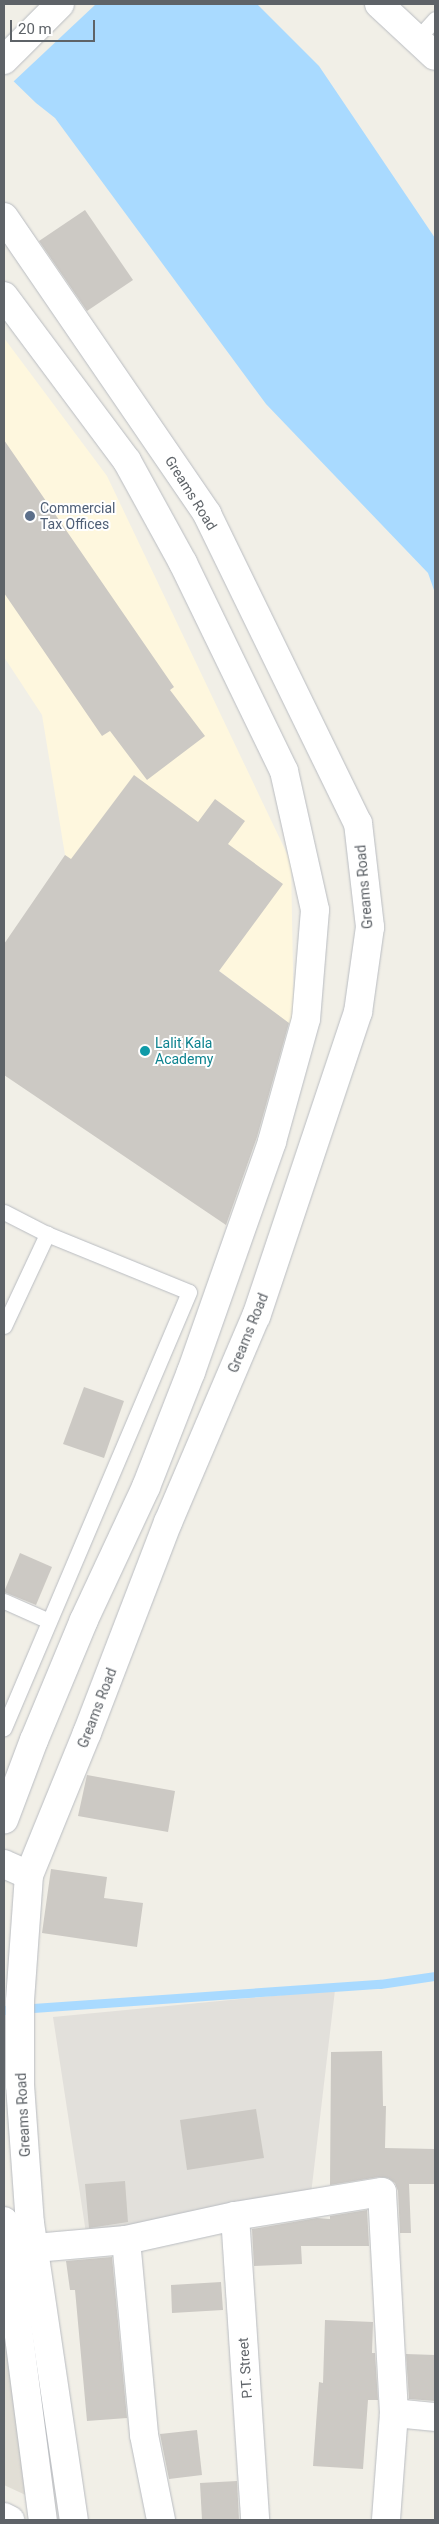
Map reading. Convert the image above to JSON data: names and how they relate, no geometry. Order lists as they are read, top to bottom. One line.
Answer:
{"streets":{"main road":["Greams Road","P.T. Street"]},"places":["Commercial Tax Offices","Lalit Kala Academy"],"scale_bar":"20 m"}
